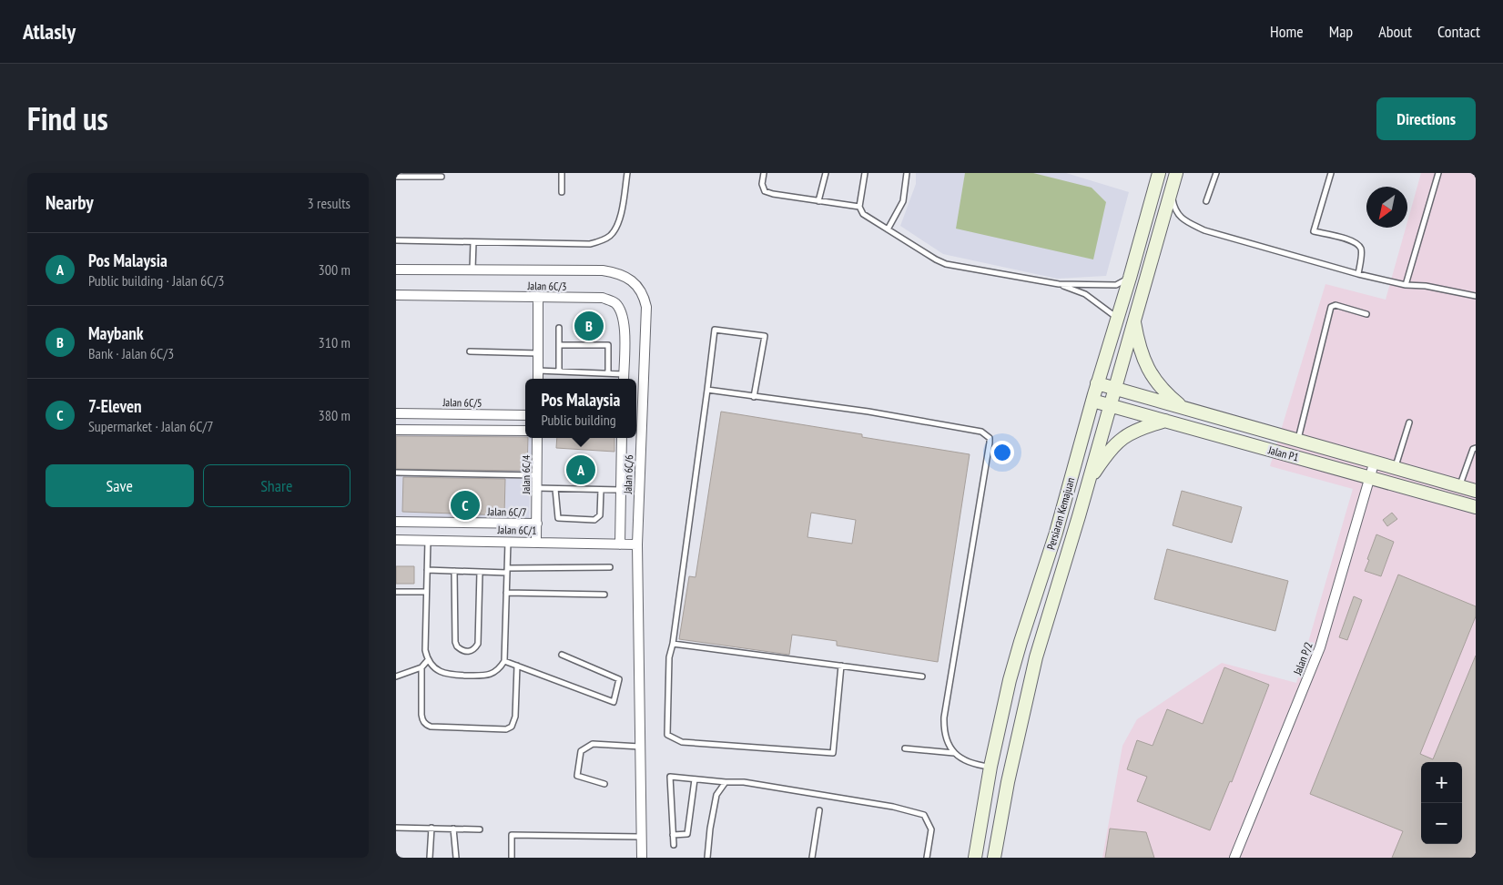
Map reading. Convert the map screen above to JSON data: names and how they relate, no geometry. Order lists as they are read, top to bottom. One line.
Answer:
{"streets":{"main road":["Jalan P1","Persiaran Kemajuan"],"street":["Jalan 6C/3","Jalan 6C/5","Jalan 6C/4","Jalan 6C/6","Jalan 6C/7","Jalan 6C/1","Jalan P/2"]},"crossings":[["Jalan P1","Persiaran Kemajuan"],["Jalan P1","Jalan P/2"],["Jalan 6C/4","Jalan 6C/7"],["Jalan 6C/4","Jalan 6C/1"],["Jalan 6C/6","Jalan 6C/1"]],"north":"bottom left","page":{"header":"Atlasly","nav":["Home","Map","About","Contact"],"title":"Find us","buttons":["Directions",["Save","Share"]],"heading":["Nearby","3 results"],"list":[{"mark":"A","name":"Pos Malaysia","note":"Public building · Jalan 6C/3","value":"300 m"},{"mark":"B","name":"Maybank","note":"Bank · Jalan 6C/3","value":"310 m"},{"mark":"C","name":"7-Eleven","note":"Supermarket · Jalan 6C/7","value":"380 m"}],"pins":["B","A","C"],"popup":["Pos Malaysia","Public building"],"map_buttons":["+","−"]}}
